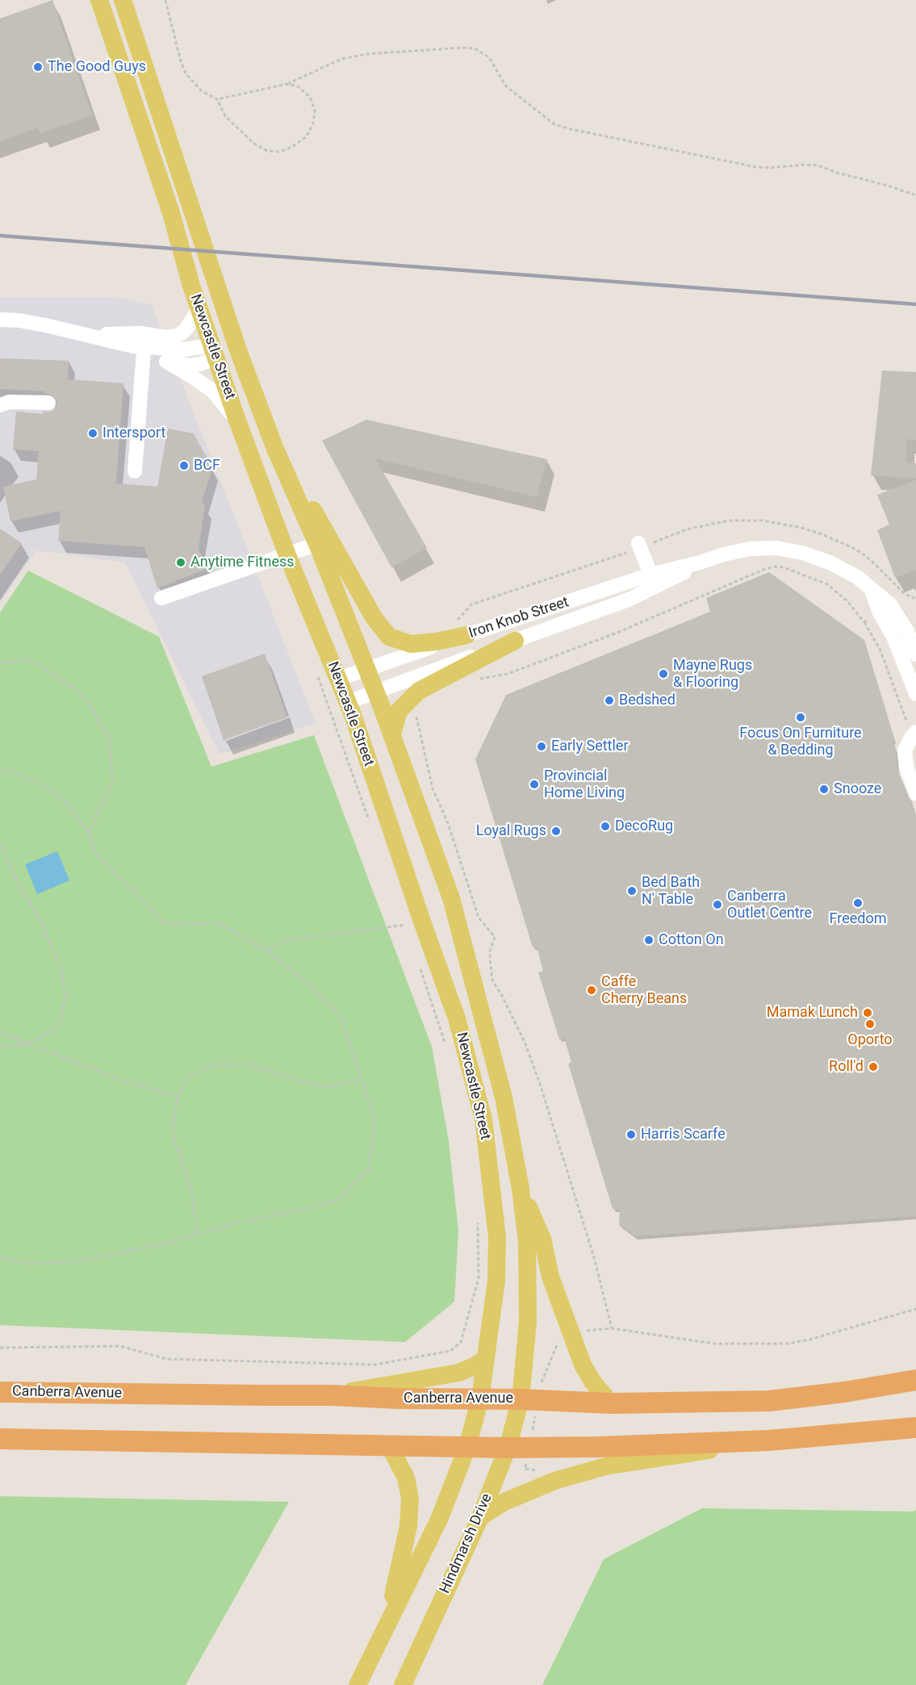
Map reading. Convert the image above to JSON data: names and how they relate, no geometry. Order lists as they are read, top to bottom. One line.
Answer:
{"streets":{"highway":["Canberra Avenue"],"main road":["Newcastle Street","Hindmarsh Drive"],"street":["Iron Knob Street"]},"crossings":[["Newcastle Street","Iron Knob Street"],["Newcastle Street","Canberra Avenue"],["Newcastle Street","Hindmarsh Drive"],["Canberra Avenue","Hindmarsh Drive"]],"places":["The Good Guys","Intersport","BCF","Anytime Fitness","Mayne Rugs & Flooring","Bedshed","Focus On Furniture & Bedding","Early Settler","Provincial Home Living","Snooze","DecoRug","Loyal Rugs","Bed Bath N' Table","Freedom","Canberra Outlet Centre","Cotton On","Caffe Cherry Beans","Mamak Lunch","Oporto","Roll'd","Harris Scarfe"]}
